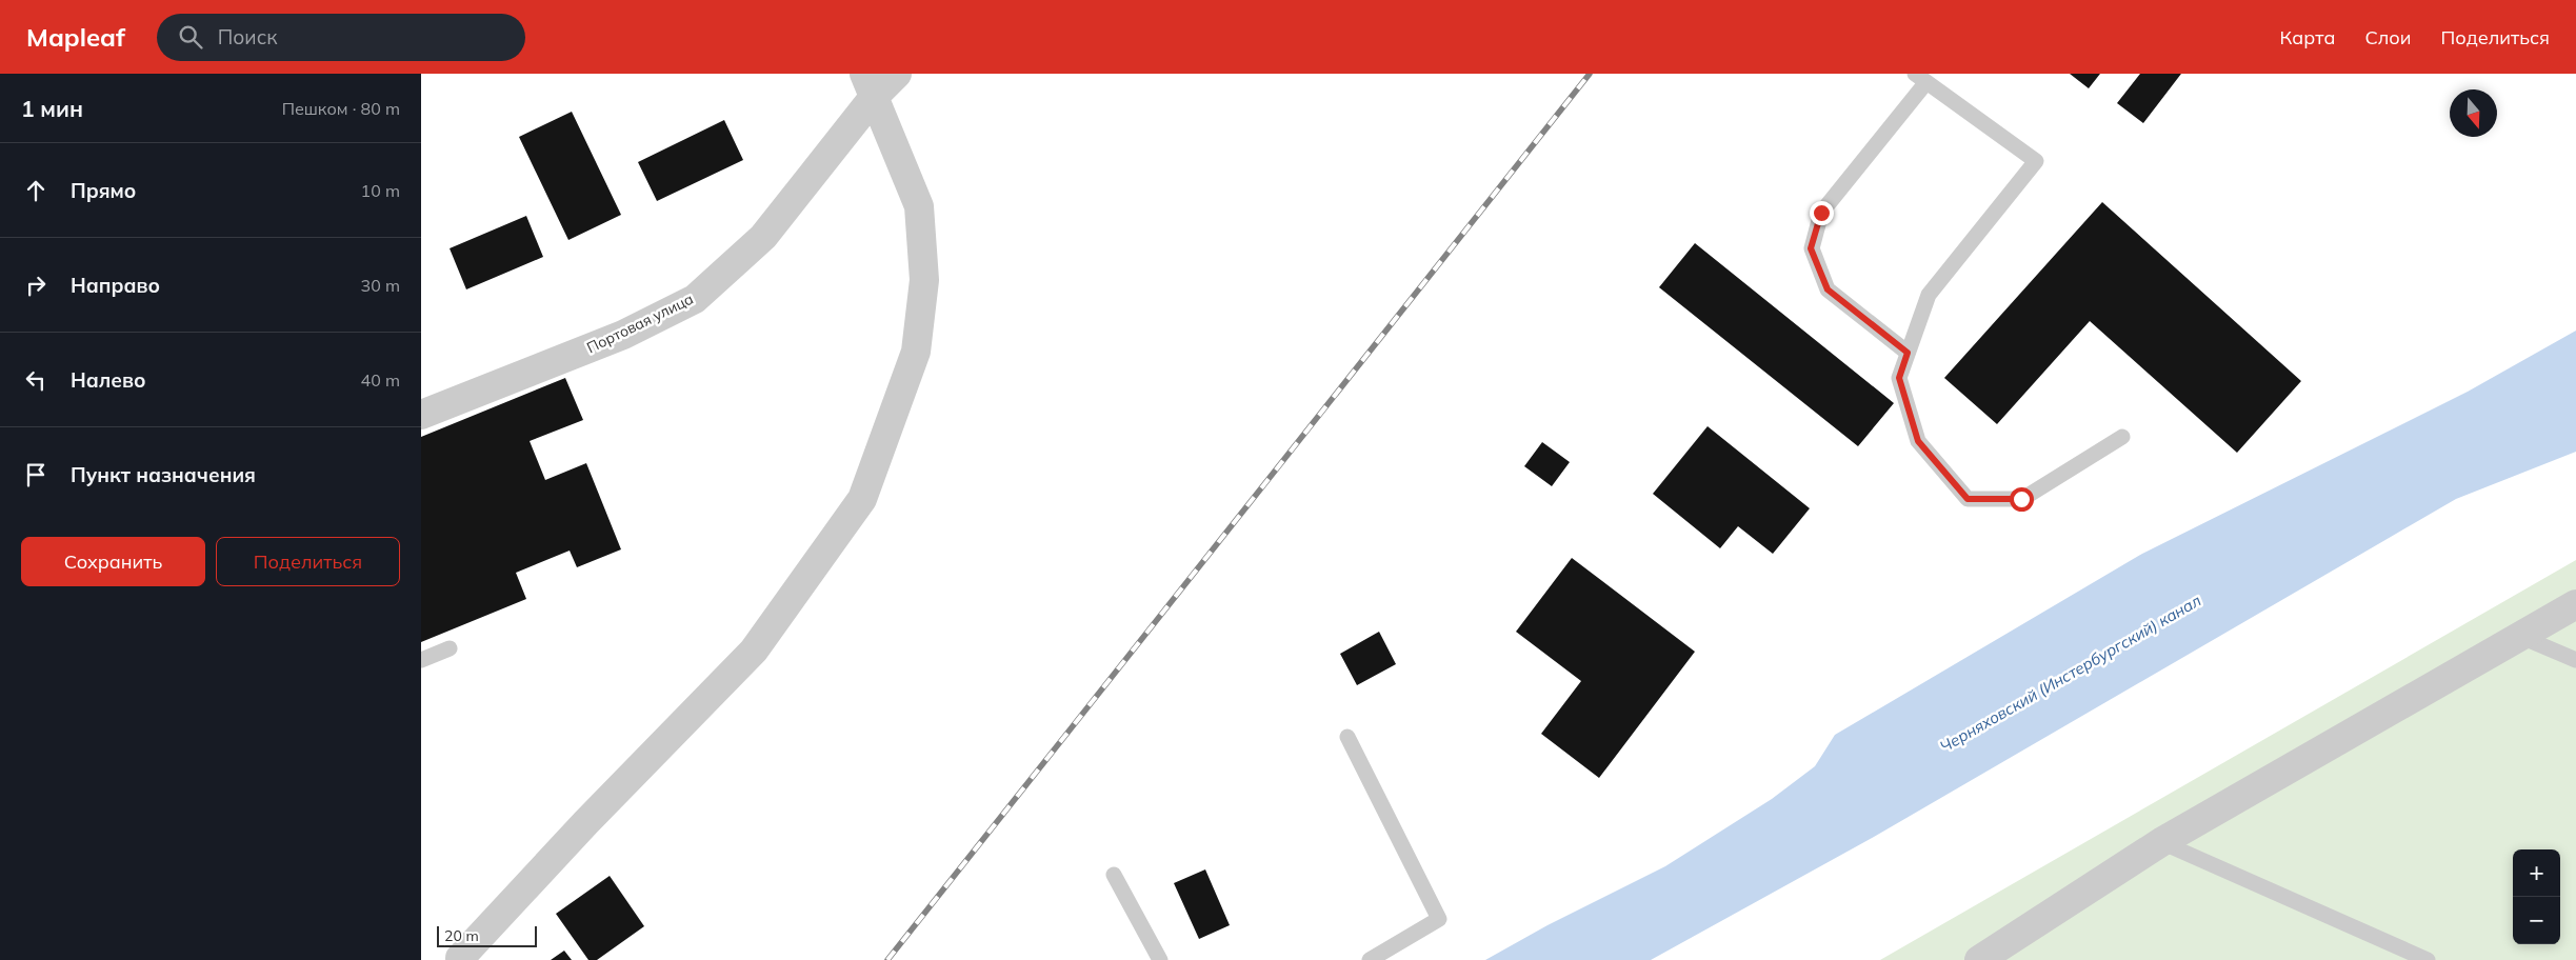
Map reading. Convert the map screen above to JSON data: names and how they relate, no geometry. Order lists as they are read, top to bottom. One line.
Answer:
{"streets":{"street":["Портовая улица"]},"water":["Черняховский (Инстербургский) канал"],"scale_bar":"20 m","north":"bottom","page":{"header":"Mapleaf","search":"Поиск","nav":["Карта","Слои","Поделиться"],"heading":["1 мин","Пешком · 80 m"],"list":[["Прямо","10 m"],["Направо","30 m"],["Налево","40 m"],"Пункт назначения"],"buttons":["Сохранить","Поделиться"],"map_buttons":["+","−"],"scale":"20 m"}}
